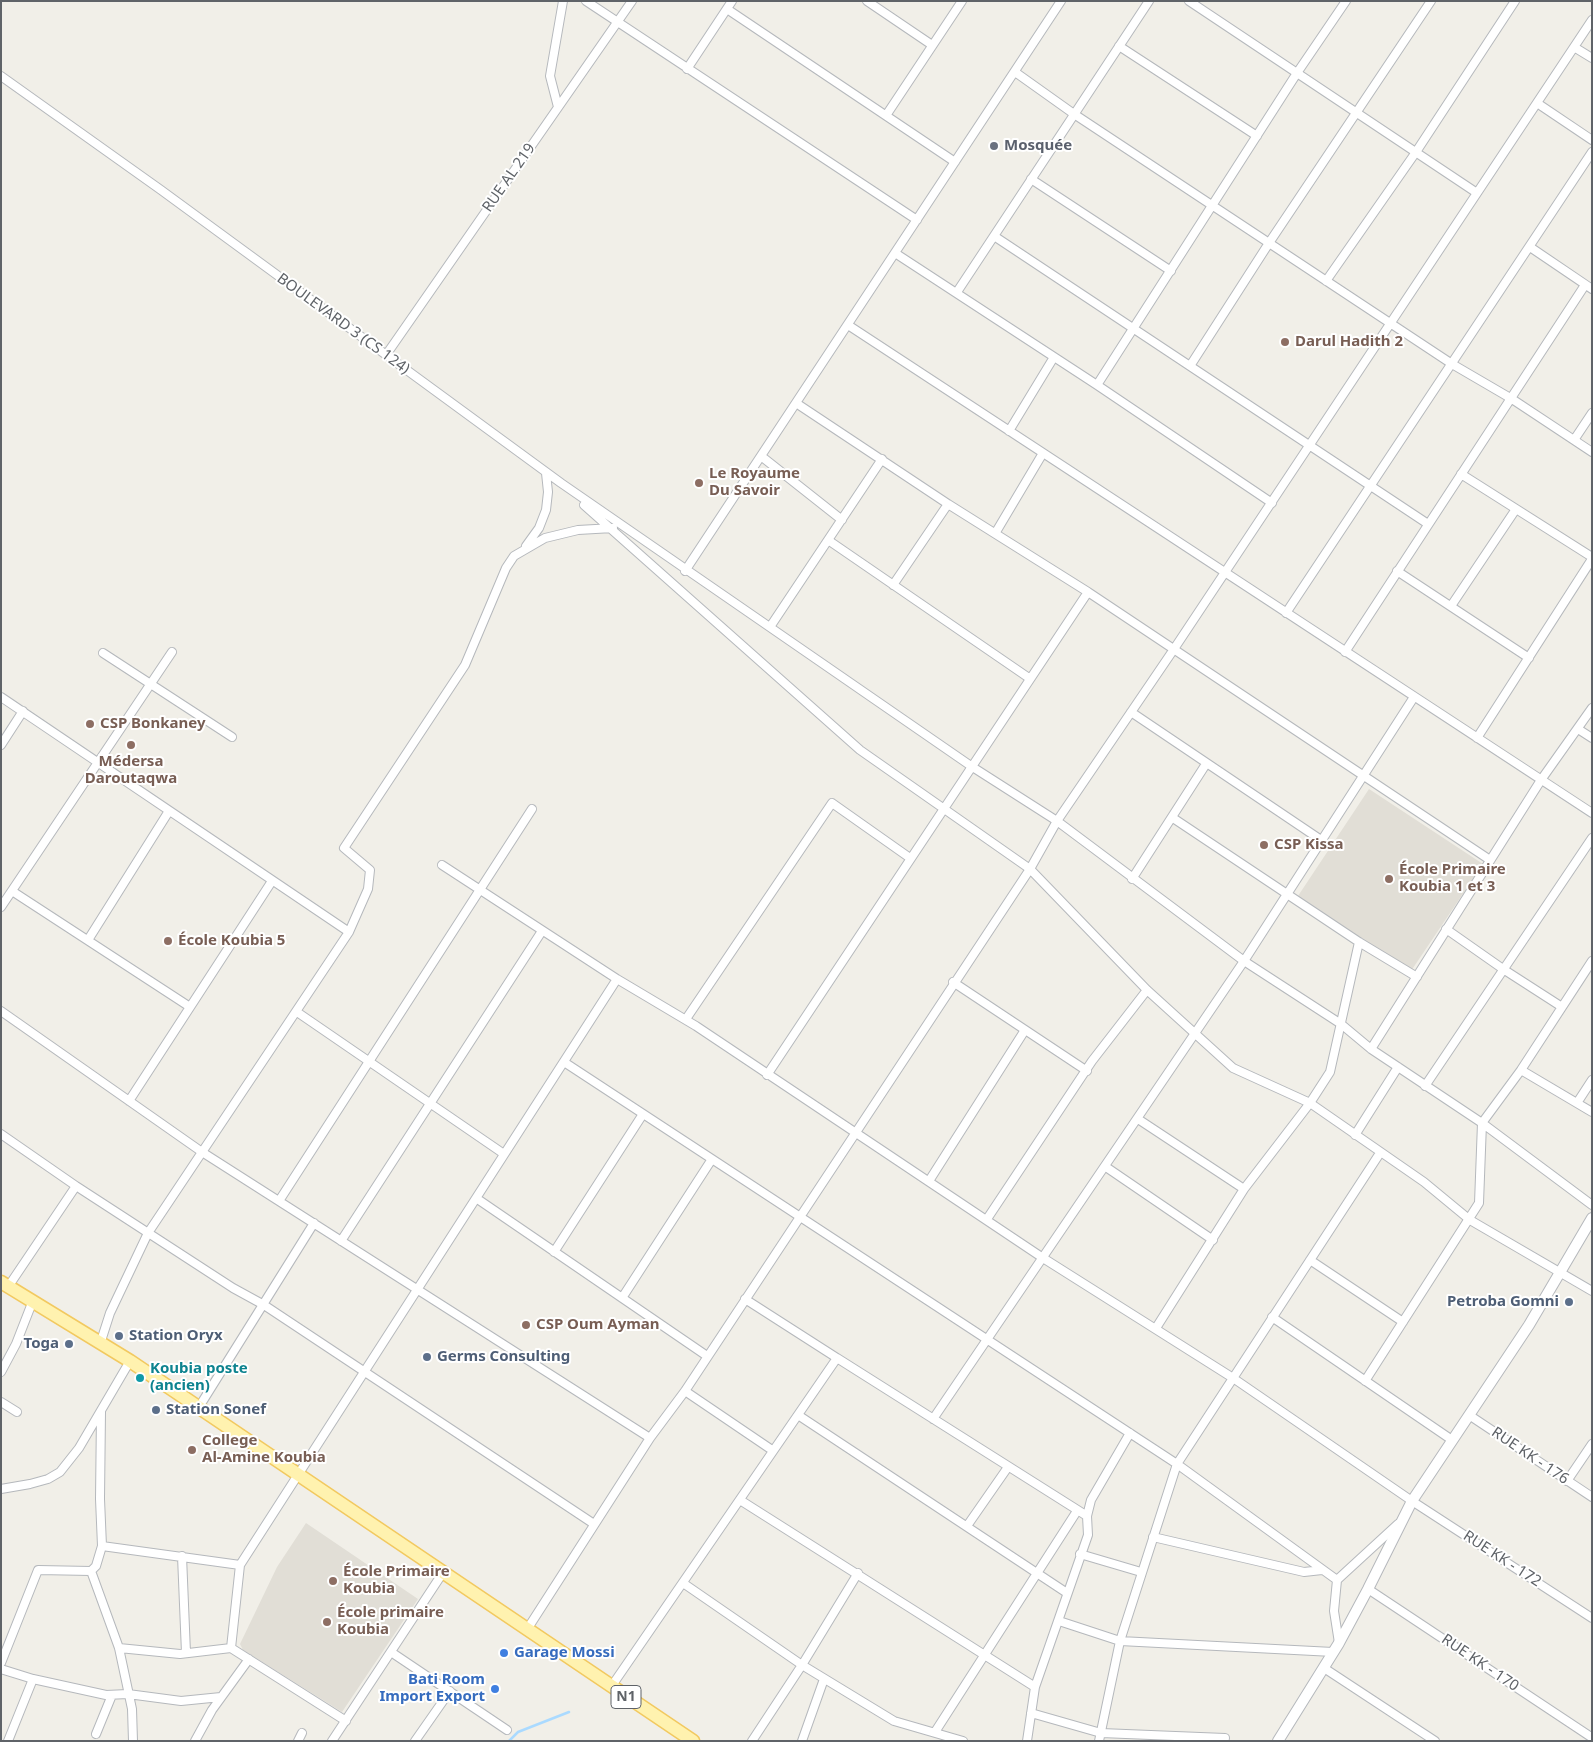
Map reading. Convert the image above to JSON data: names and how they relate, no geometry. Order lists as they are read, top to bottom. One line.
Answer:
{"streets":{"main road":["N1"],"street":["RUE AL 219","BOULEVARD 3 (CS 124)","RUE KK - 176","RUE KK - 172","RUE KK - 170"]},"crossings":[["RUE AL 219","BOULEVARD 3 (CS 124)"]],"places":["Mosquée","Darul Hadith 2","Le Royaume Du Savoir","CSP Bonkaney","Médersa Daroutaqwa","CSP Kissa","École Primaire Koubia 1 et 3","École Koubia 5","Petroba Gomni","CSP Oum Ayman","Station Oryx","Toga","Germs Consulting","Koubia poste (ancien)","Station Sonef","College Al-Amine Koubia","École Primaire Koubia","École primaire Koubia","Garage Mossi","Bati Room Import Export"]}
